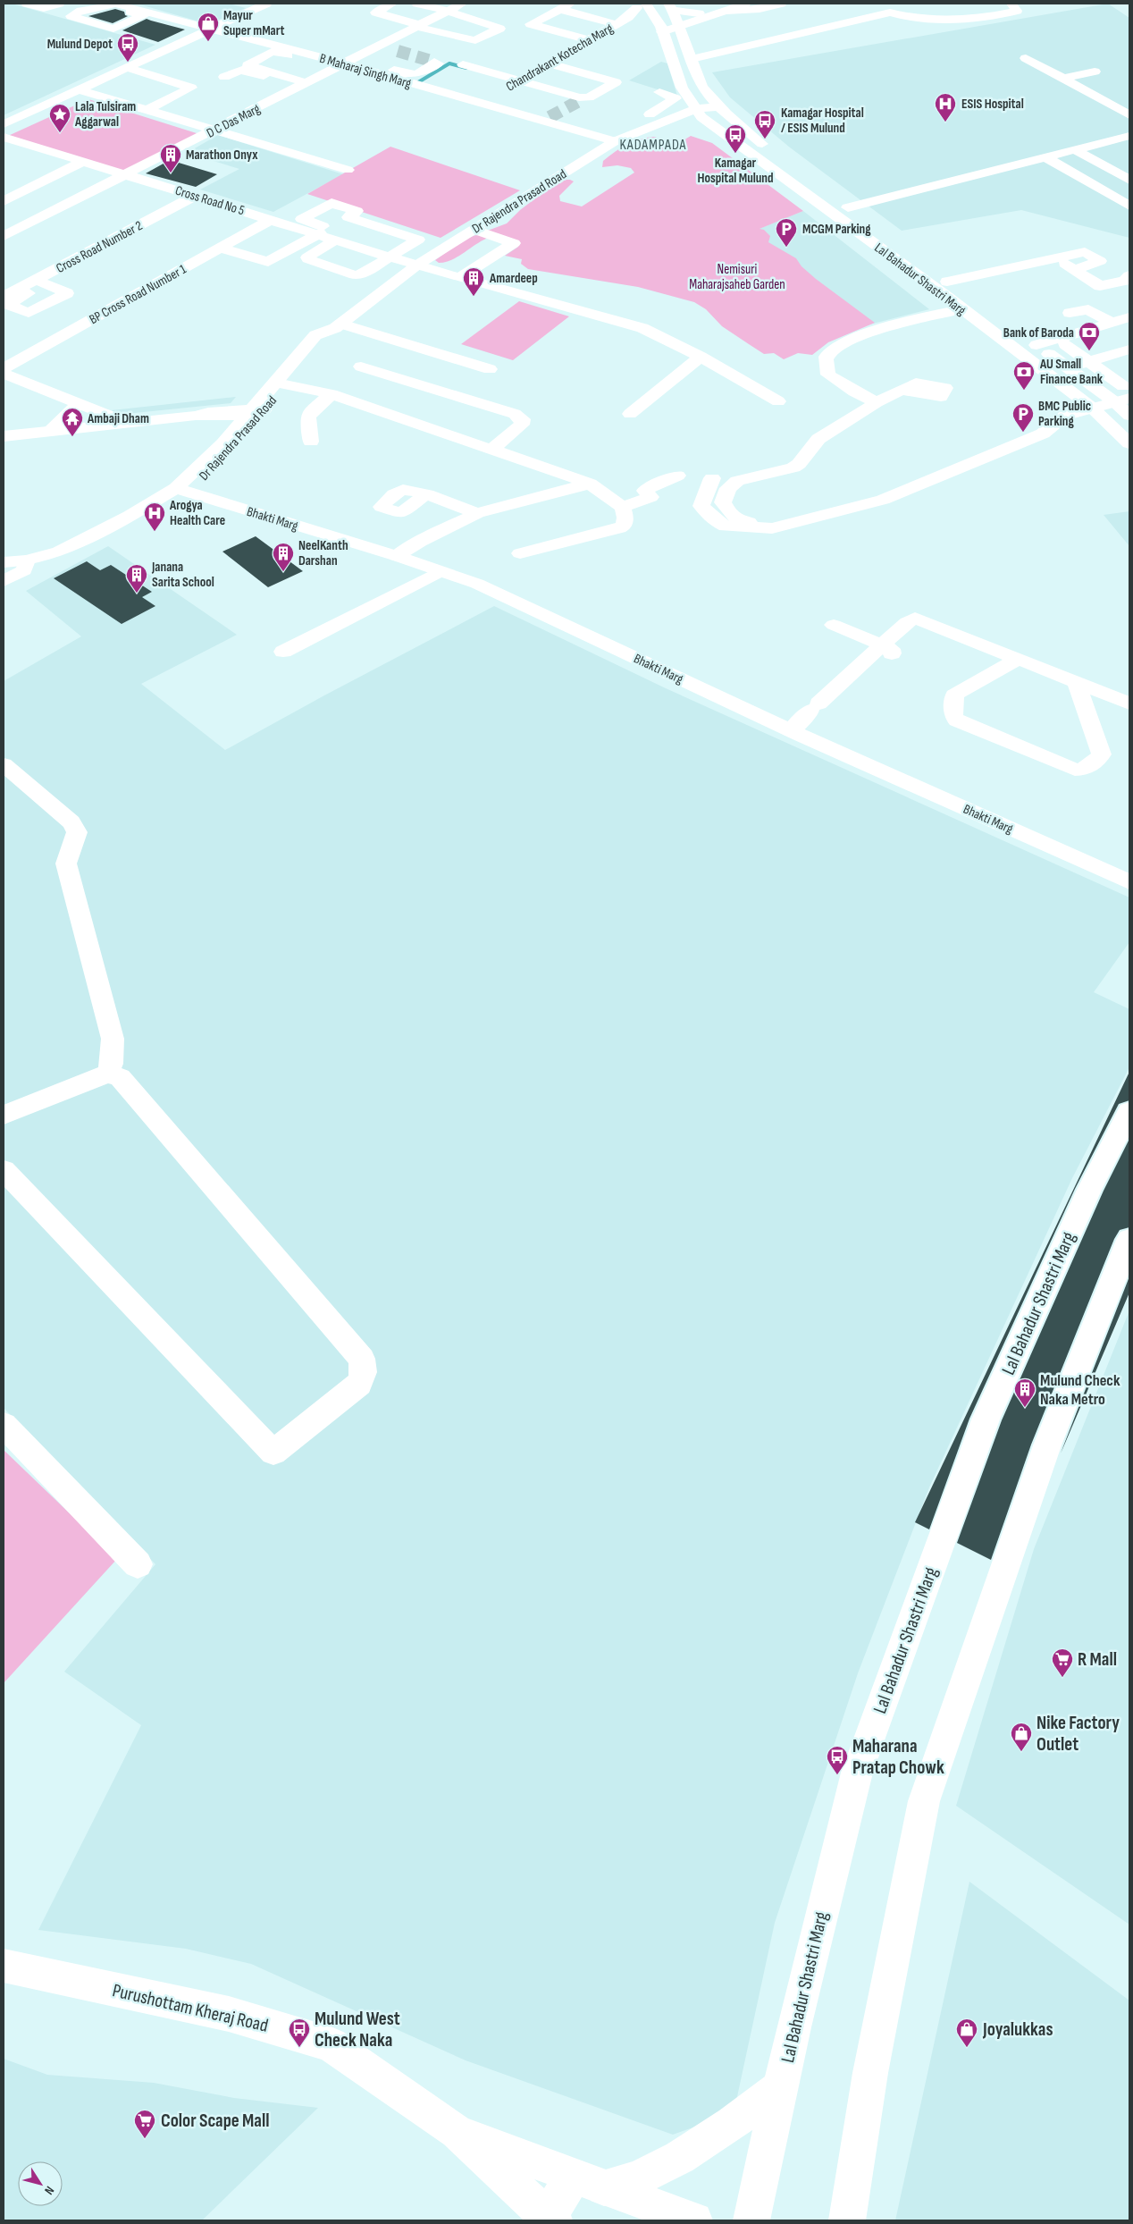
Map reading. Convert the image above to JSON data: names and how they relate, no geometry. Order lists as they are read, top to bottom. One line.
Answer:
{"streets":{"street":["Chandrakant Kotecha Marg","B Maharaj Singh Marg","D C Das Marg","Cross Road No 5","Dr Rajendra Prasad Road","Cross Road Number 2","Lal Bahadur Shastri Marg","BP Cross Road Number 1","Bhakti Marg","Purushottam Kheraj Road"]},"crossings":[["Chandrakant Kotecha Marg","B Maharaj Singh Marg"],["Chandrakant Kotecha Marg","Lal Bahadur Shastri Marg"],["B Maharaj Singh Marg","D C Das Marg"],["B Maharaj Singh Marg","Dr Rajendra Prasad Road"],["D C Das Marg","Cross Road No 5"],["Cross Road No 5","Cross Road Number 2"],["Cross Road No 5","BP Cross Road Number 1"],["Dr Rajendra Prasad Road","Lal Bahadur Shastri Marg"],["Dr Rajendra Prasad Road","Bhakti Marg"]],"districts":["KADAMPADA"],"parks":["Nemisuri Maharajsaheb Garden"],"places":{"shop":["Mayur Super mMart","Nike Factory Outlet","Joyalukkas"],"bus stop":["Mulund Depot","Kamagar Hospital / ESIS Mulund","Kamagar Hospital Mulund","Maharana Pratap Chowk","Mulund West Check Naka"],"hospital":["ESIS Hospital","Arogya Health Care"],"place":["Lala Tulsiram Aggarwal"],"building":["Marathon Onyx","Amardeep","NeelKanth Darshan","Janana Sarita School","Mulund Check Naka Metro"],"parking":["MCGM Parking","BMC Public Parking"],"bank":["Bank of Baroda","AU Small Finance Bank"],"temple":["Ambaji Dham"],"supermarket":["R Mall","Color Scape Mall"]},"north":"bottom right"}
